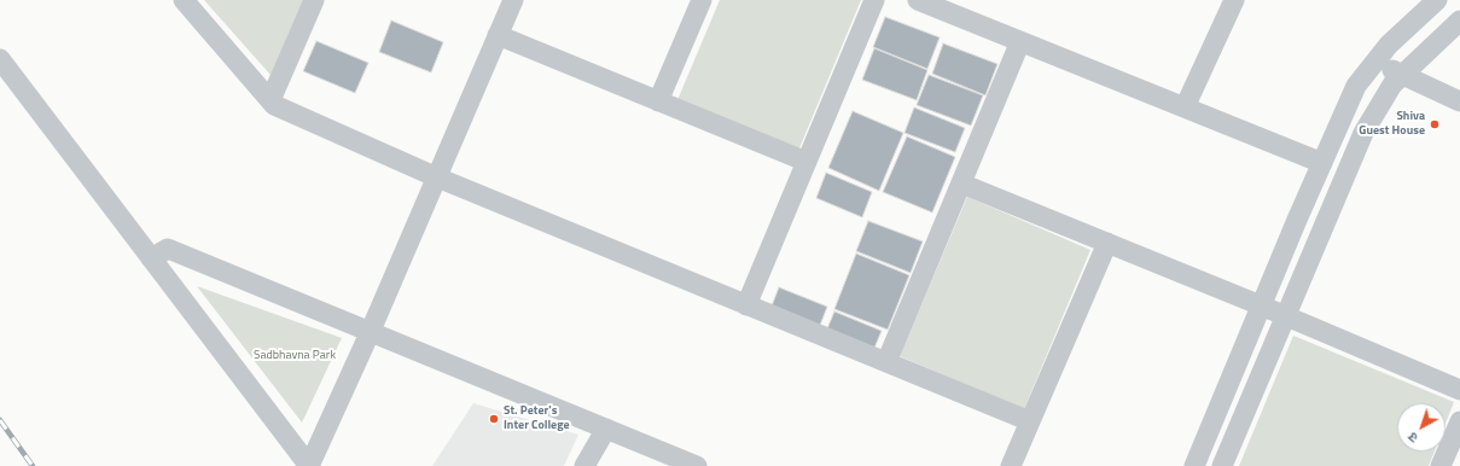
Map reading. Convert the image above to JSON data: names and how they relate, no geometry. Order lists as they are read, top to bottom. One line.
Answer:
{"parks":["Sadbhavna Park"],"places":["Shiva Guest House","St. Peter's Inter College"],"north":"bottom left"}
